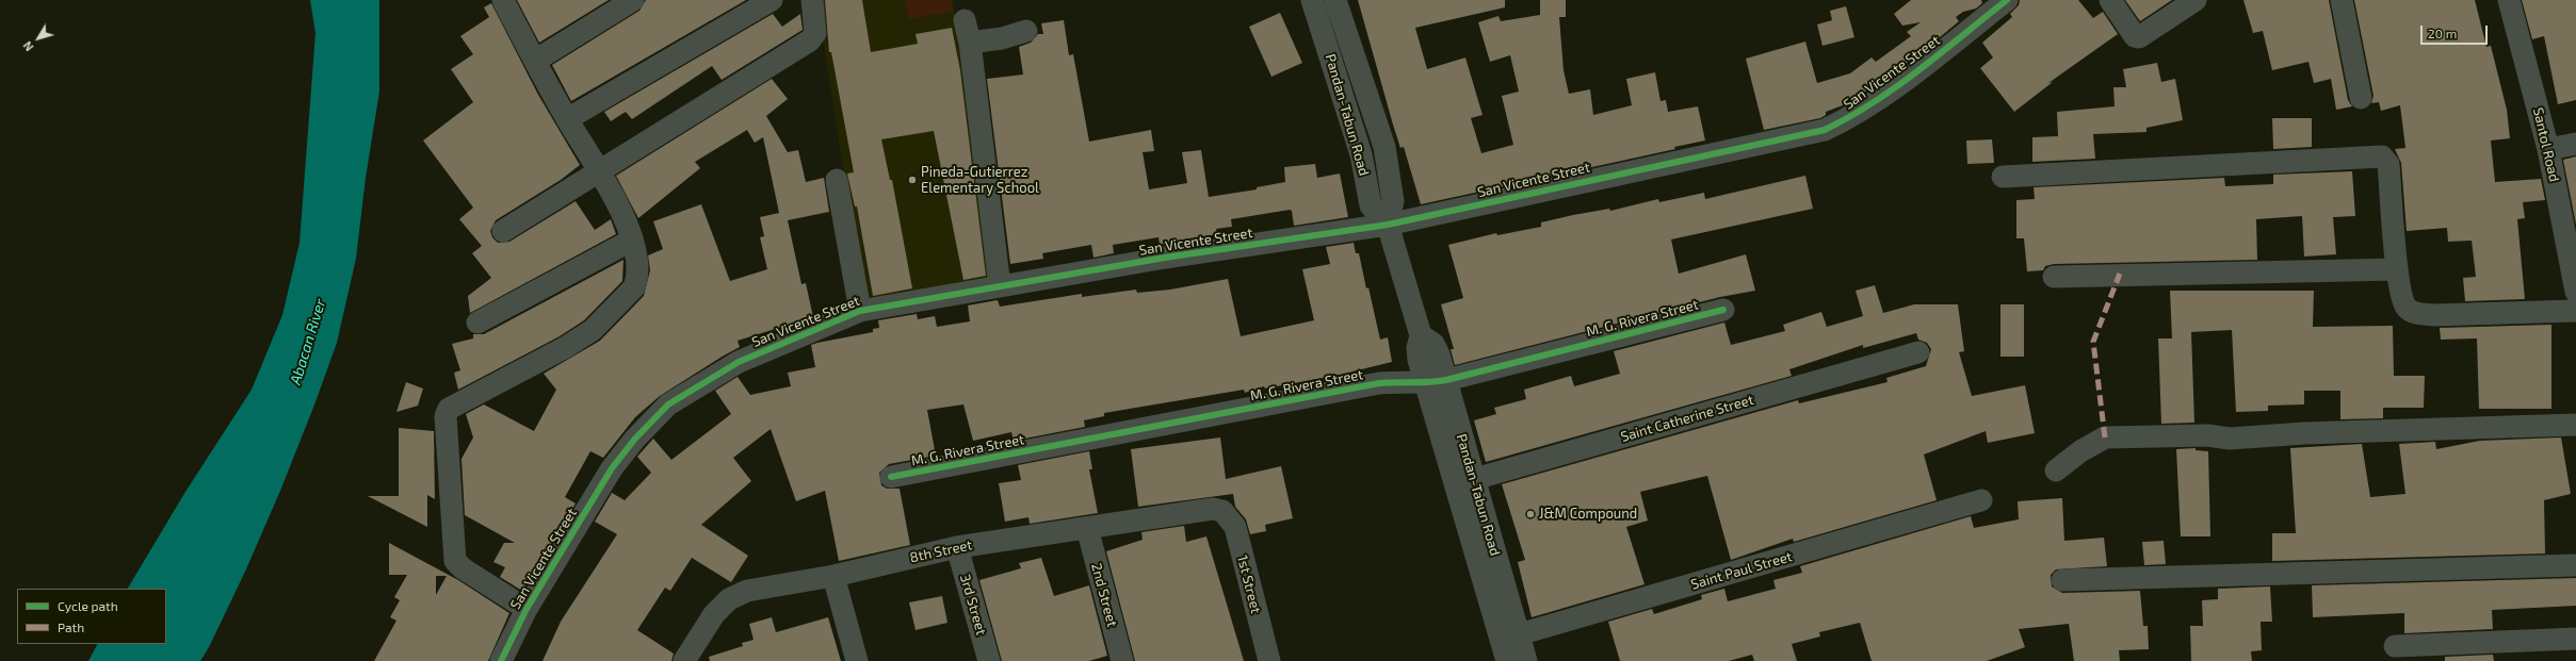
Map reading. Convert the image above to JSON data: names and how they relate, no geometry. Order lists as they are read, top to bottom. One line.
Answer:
{"streets":{"street":["San Vicente Street","Pandan-Tabun Road","Santol Road","M. G. Rivera Street","Saint Catherine Street","8th Street","Saint Paul Street","1st Street","2nd Street","3rd Street"]},"crossings":[["San Vicente Street","Pandan-Tabun Road"],["Pandan-Tabun Road","M. G. Rivera Street"],["Pandan-Tabun Road","Saint Catherine Street"],["Pandan-Tabun Road","Saint Paul Street"],["8th Street","1st Street"],["8th Street","2nd Street"],["8th Street","3rd Street"]],"water":["Abacan River"],"places":["Pineda-Gutierrez Elementary School","J&M Compound"],"legend":["Cycle path","Path"],"scale_bar":"20 m","north":"bottom left"}
